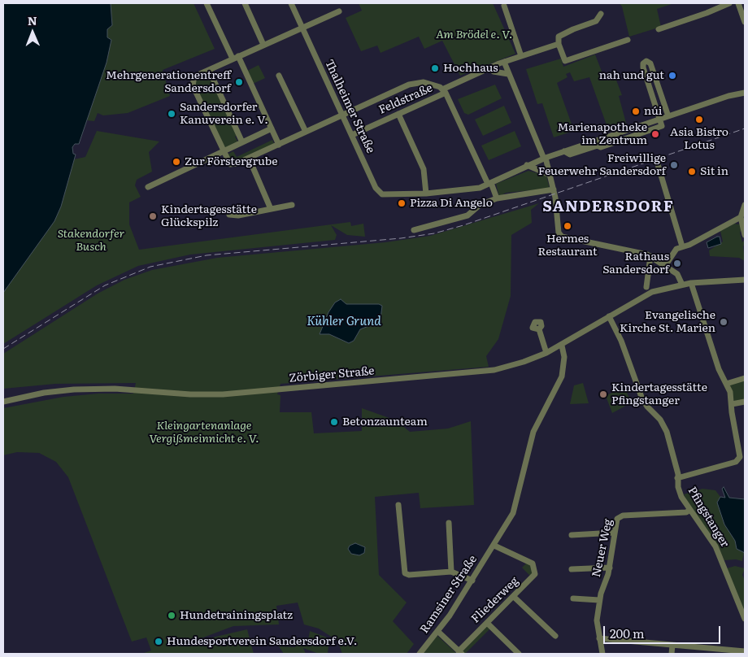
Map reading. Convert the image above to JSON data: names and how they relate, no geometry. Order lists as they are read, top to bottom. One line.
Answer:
{"streets":{"street":["Feldstraße","Thalheimer Straße","Zörbiger Straße","Pfingstanger","Neuer Weg","Ramsiner Straße","Fliederweg"]},"crossings":[["Feldstraße","Thalheimer Straße"],["Zörbiger Straße","Pfingstanger"],["Zörbiger Straße","Ramsiner Straße"],["Pfingstanger","Neuer Weg"],["Ramsiner Straße","Fliederweg"]],"districts":["SANDERSDORF"],"water":["Kühler Grund"],"parks":["Am Brödel e. V.","Stakendorfer Busch","Kleingartenanlage Vergißmeinnicht e. V."],"places":["Hochhaus","nah und gut","Mehrgenerationentreff Sandersdorf","núi","Sandersdorfer Kanuverein e. V.","Asia Bistro Lotus","Marienapotheke im Zentrum","Zur Förstergrube","Freiwillige Feuerwehr Sandersdorf","Sit in","Pizza Di Angelo","Kindertagesstätte Glückspilz","Hermes Restaurant","Rathaus Sandersdorf","Evangelische Kirche St. Marien","Kindertagesstätte Pfingstanger","Betonzaunteam","Hundetrainingsplatz","Hundesportverein Sandersdorf e.V."],"scale_bar":"200 m","north":"top"}
